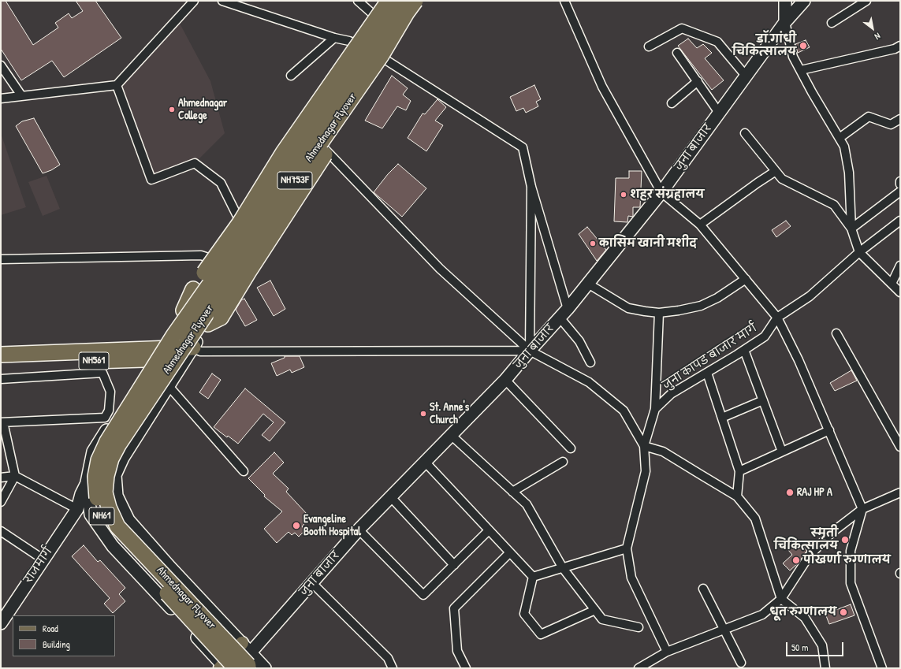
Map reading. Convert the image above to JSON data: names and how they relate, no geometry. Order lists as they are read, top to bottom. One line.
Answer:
{"streets":{"highway":["Ahmednagar Flyover","NH753F","NH561","NH61"],"street":["जुना बाजार","जुना कापड बाजार मार्ग","राजमार्ग"]},"crossings":[["Ahmednagar Flyover","जुना बाजार"],["Ahmednagar Flyover","NH561"]],"places":["डॉ.गांधी चिकित्सालय","Ahmednagar College","शहर संग्रहालय","कासिम खानी मशीद","St. Anne's Church","RAJ HP A","Evangeline Booth Hospital","स्मृती चिकित्सालय","पोखर्णा रुग्णालय","धूत रुग्णालय"],"legend":["Road","Building"],"scale_bar":"50 m","north":"bottom right"}
